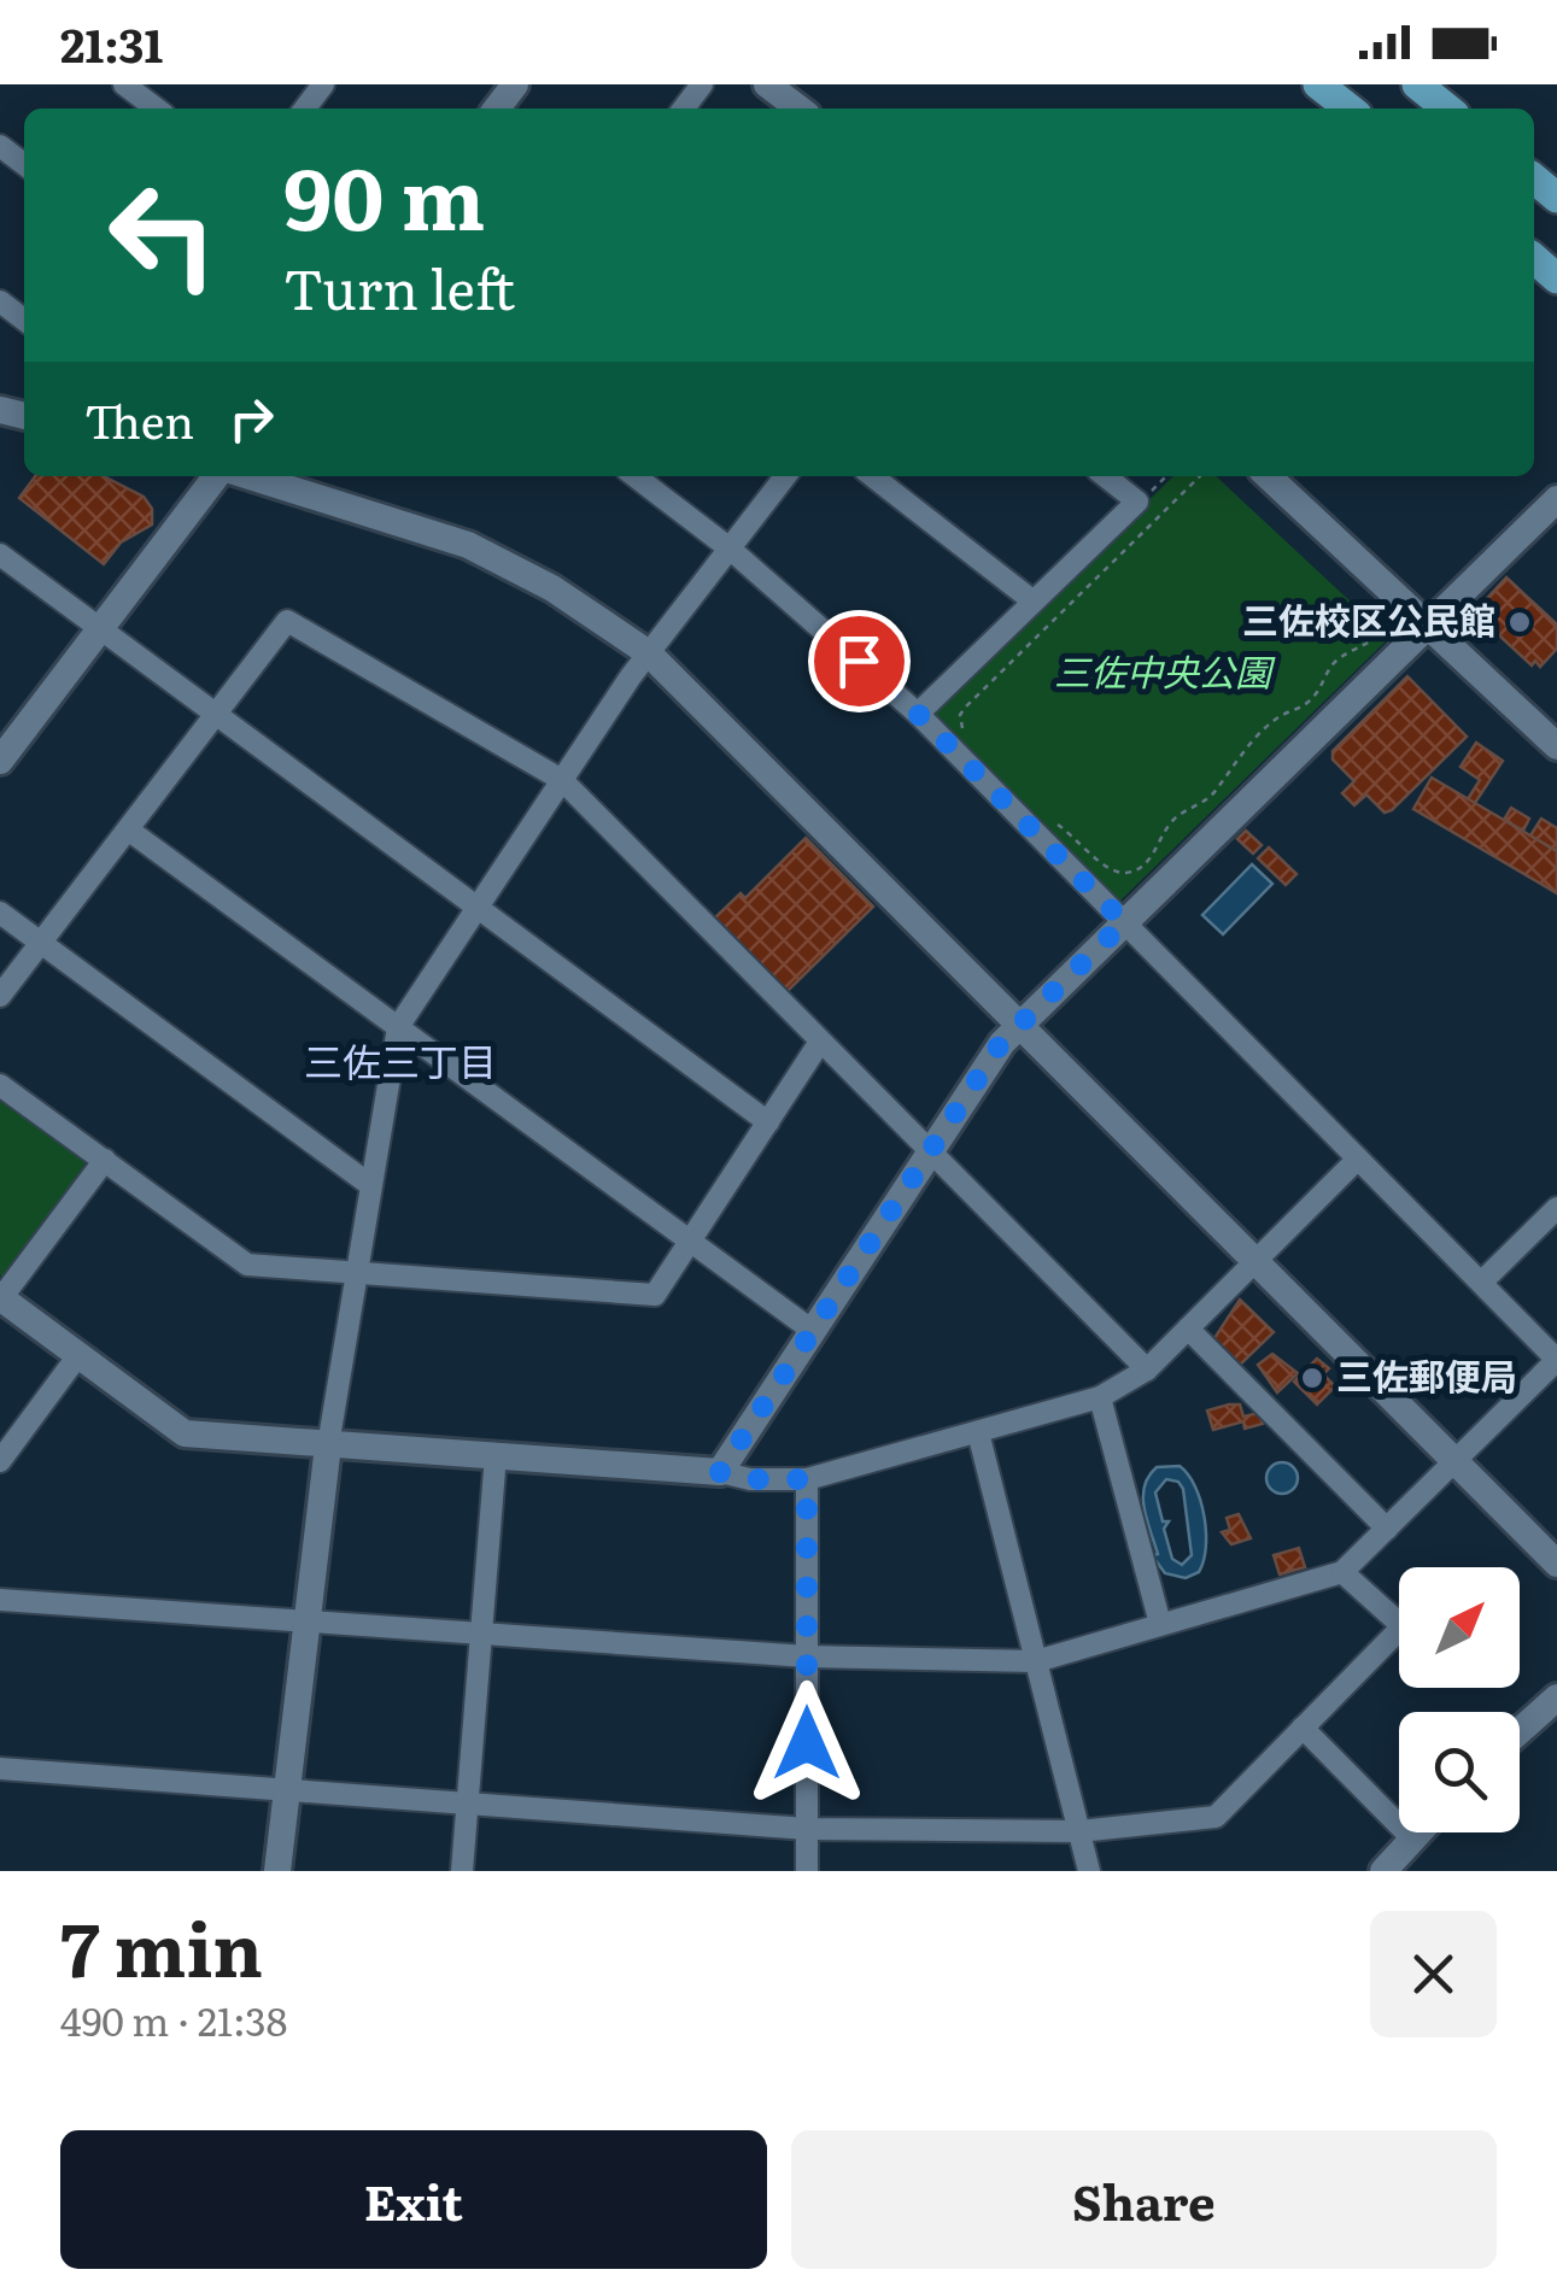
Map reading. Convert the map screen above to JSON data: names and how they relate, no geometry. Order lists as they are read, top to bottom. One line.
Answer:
{"districts":["三佐三丁目"],"parks":["三佐中央公園"],"places":["三佐校区公民館","三佐郵便局"],"north":"top right","page":{"status":"21:31","turn":["90 m","Turn left"],"then":"Then","heading":["7 min","490 m · 21:38"],"buttons":["Exit","Share"]}}
